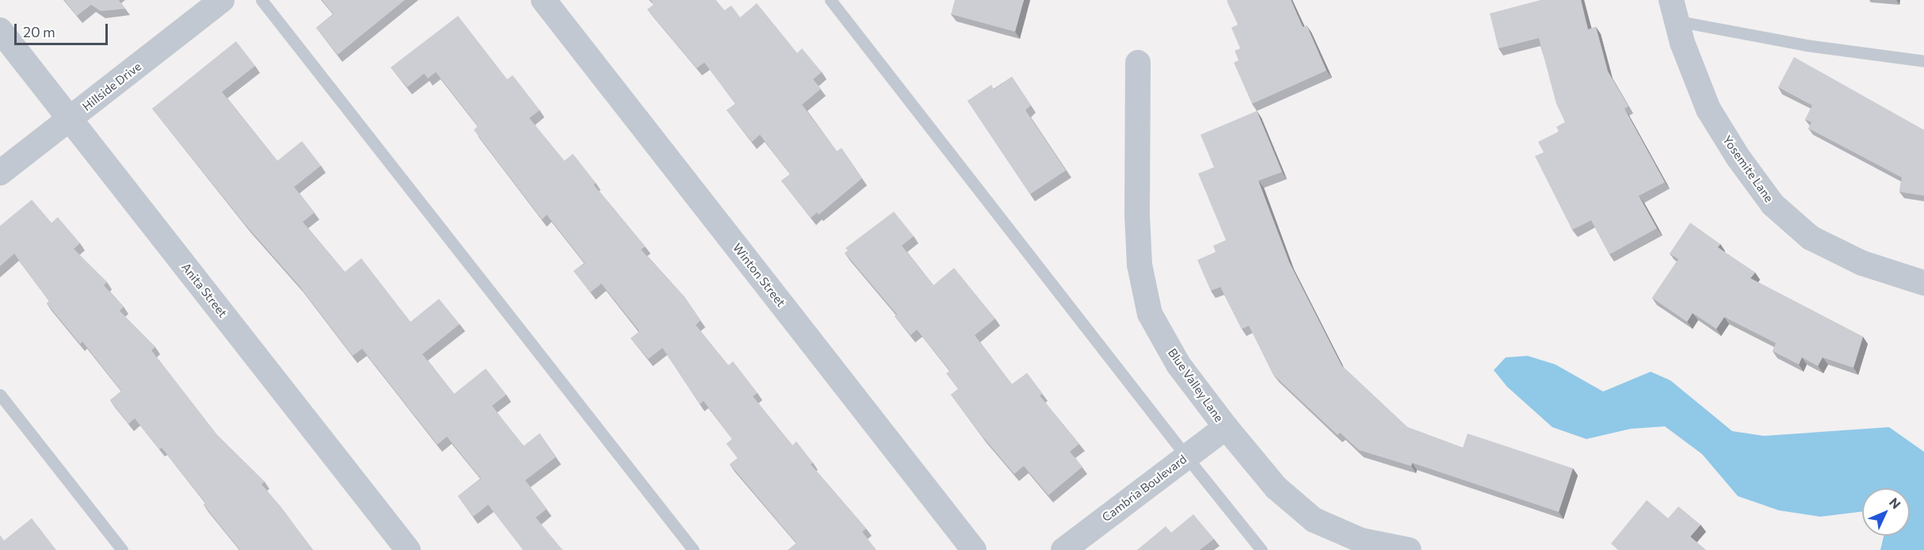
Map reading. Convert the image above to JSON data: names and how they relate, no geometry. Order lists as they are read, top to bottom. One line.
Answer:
{"streets":{"street":["Hillside Drive","Yosemite Lane","Winton Street","Anita Street","Blue Valley Lane","Cambria Boulevard"]},"crossings":[["Hillside Drive","Anita Street"],["Blue Valley Lane","Cambria Boulevard"]],"scale_bar":"20 m","north":"top right"}
